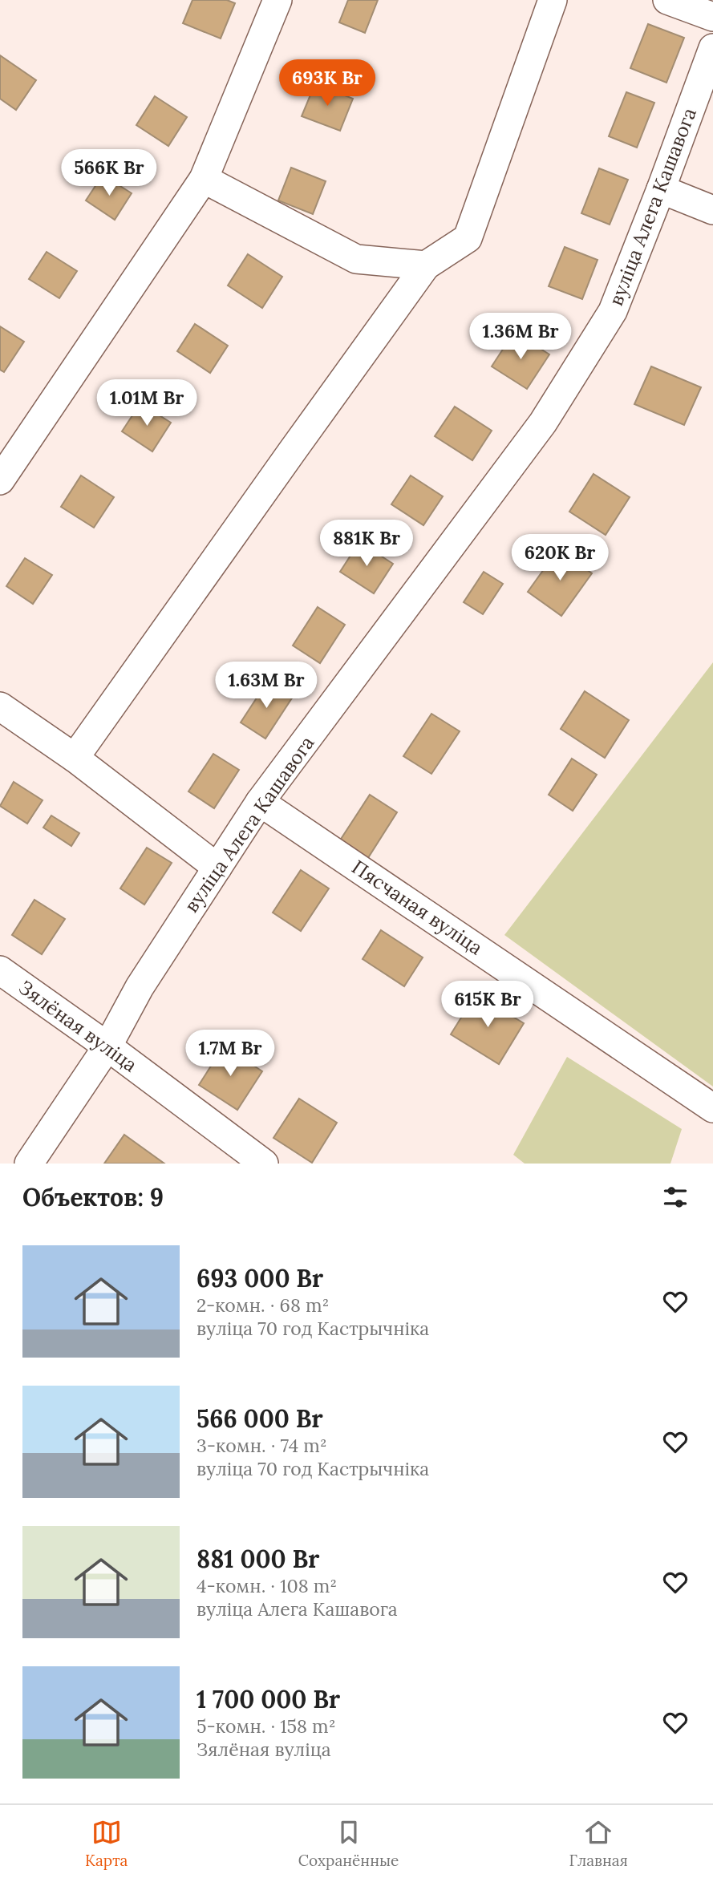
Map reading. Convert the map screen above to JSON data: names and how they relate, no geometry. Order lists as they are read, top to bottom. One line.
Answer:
{"streets":{"street":["вуліца Алега Кашавога","Пясчаная вуліца","Зялёная вуліца"]},"crossings":[["вуліца Алега Кашавога","Пясчаная вуліца"],["вуліца Алега Кашавога","Зялёная вуліца"]],"page":{"price":["693K Br","566K Br","1.36M Br","1.01M Br","881K Br","620K Br","1.63M Br","615K Br","1.7M Br"],"heading":"Объектов: 9","list":[{"name":"693 000 Br","note":"2-комн. · 68 m² · вуліца 70 год Кастрычніка"},{"name":"566 000 Br","note":"3-комн. · 74 m² · вуліца 70 год Кастрычніка"},{"name":"881 000 Br","note":"4-комн. · 108 m² · вуліца Алега Кашавога"},{"name":"1 700 000 Br","note":"5-комн. · 158 m² · Зялёная вуліца"}],"tabs":["Карта","Сохранённые","Главная"]}}
